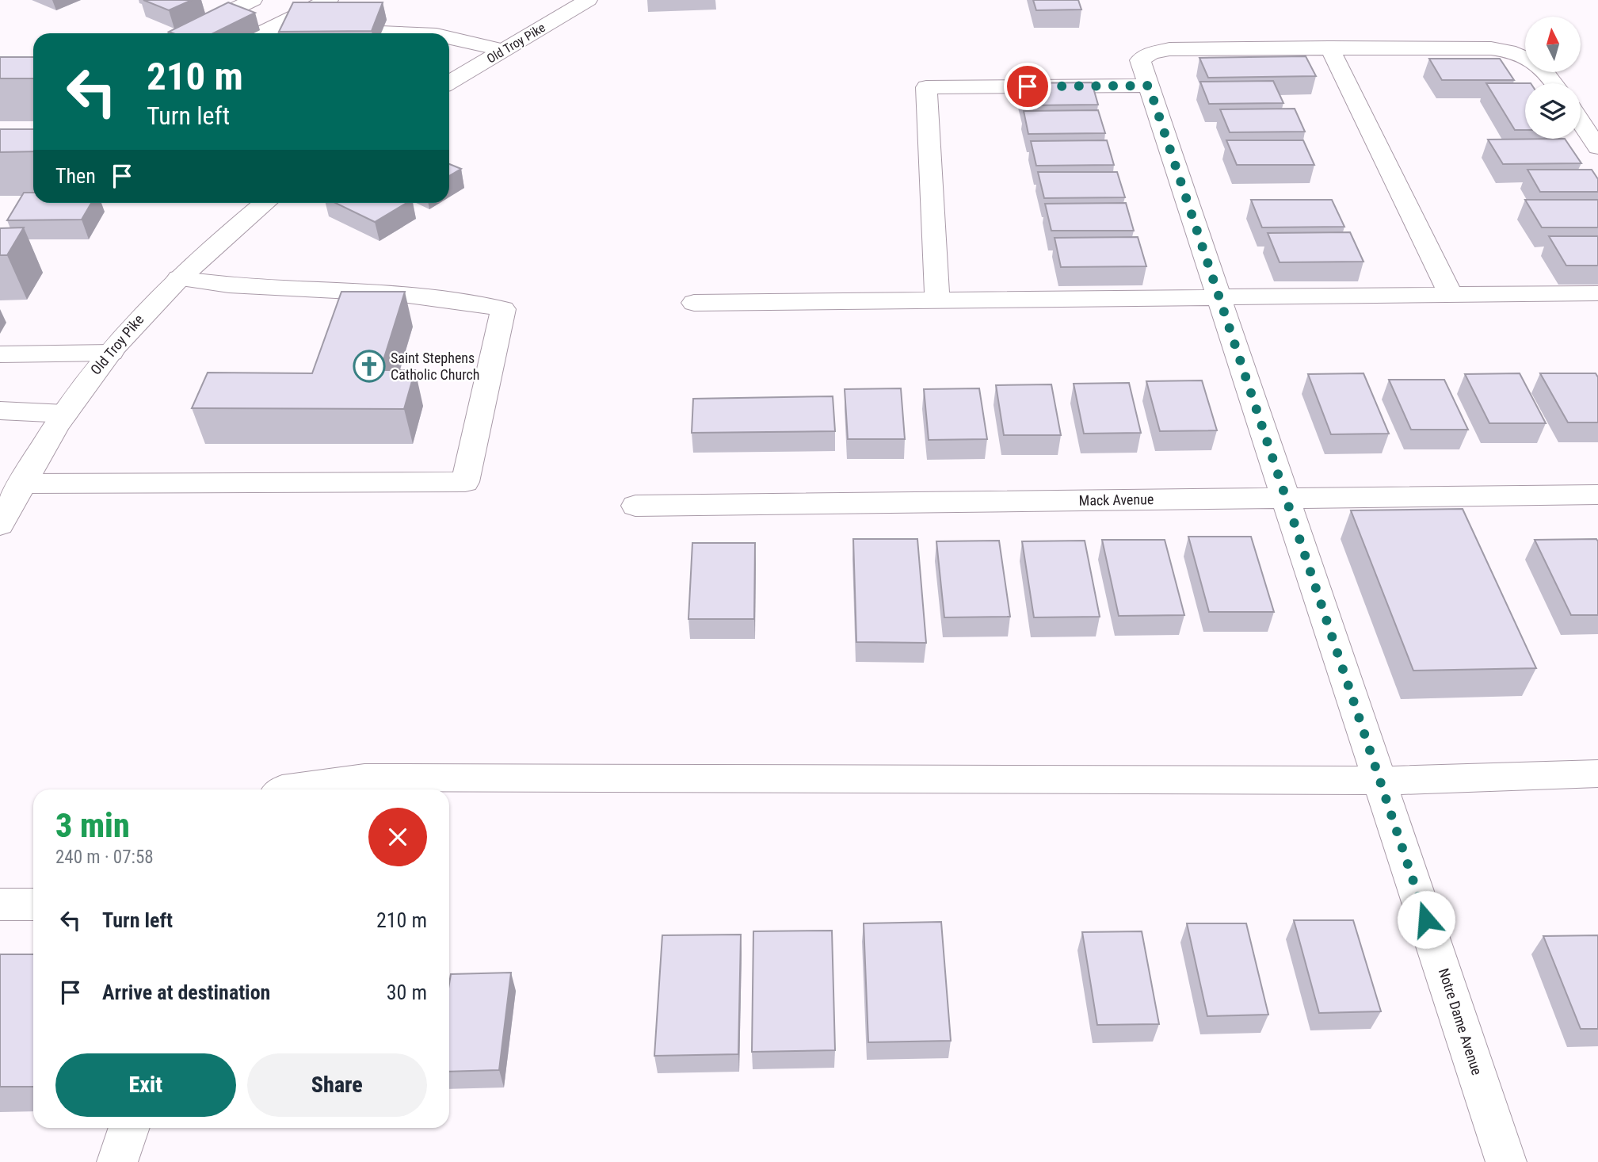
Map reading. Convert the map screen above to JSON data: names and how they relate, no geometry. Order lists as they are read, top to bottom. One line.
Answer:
{"streets":{"street":["Old Troy Pike","Mack Avenue","Notre Dame Avenue"]},"crossings":[["Mack Avenue","Notre Dame Avenue"]],"places":{"church":["Saint Stephens Catholic Church"]},"north":"top","page":{"turn":["210 m","Turn left"],"then":"Then","heading":["3 min","240 m · 07:58"],"list":[{"name":"Turn left","value":"210 m"},{"name":"Arrive at destination","value":"30 m"}],"buttons":["Exit","Share"]}}
